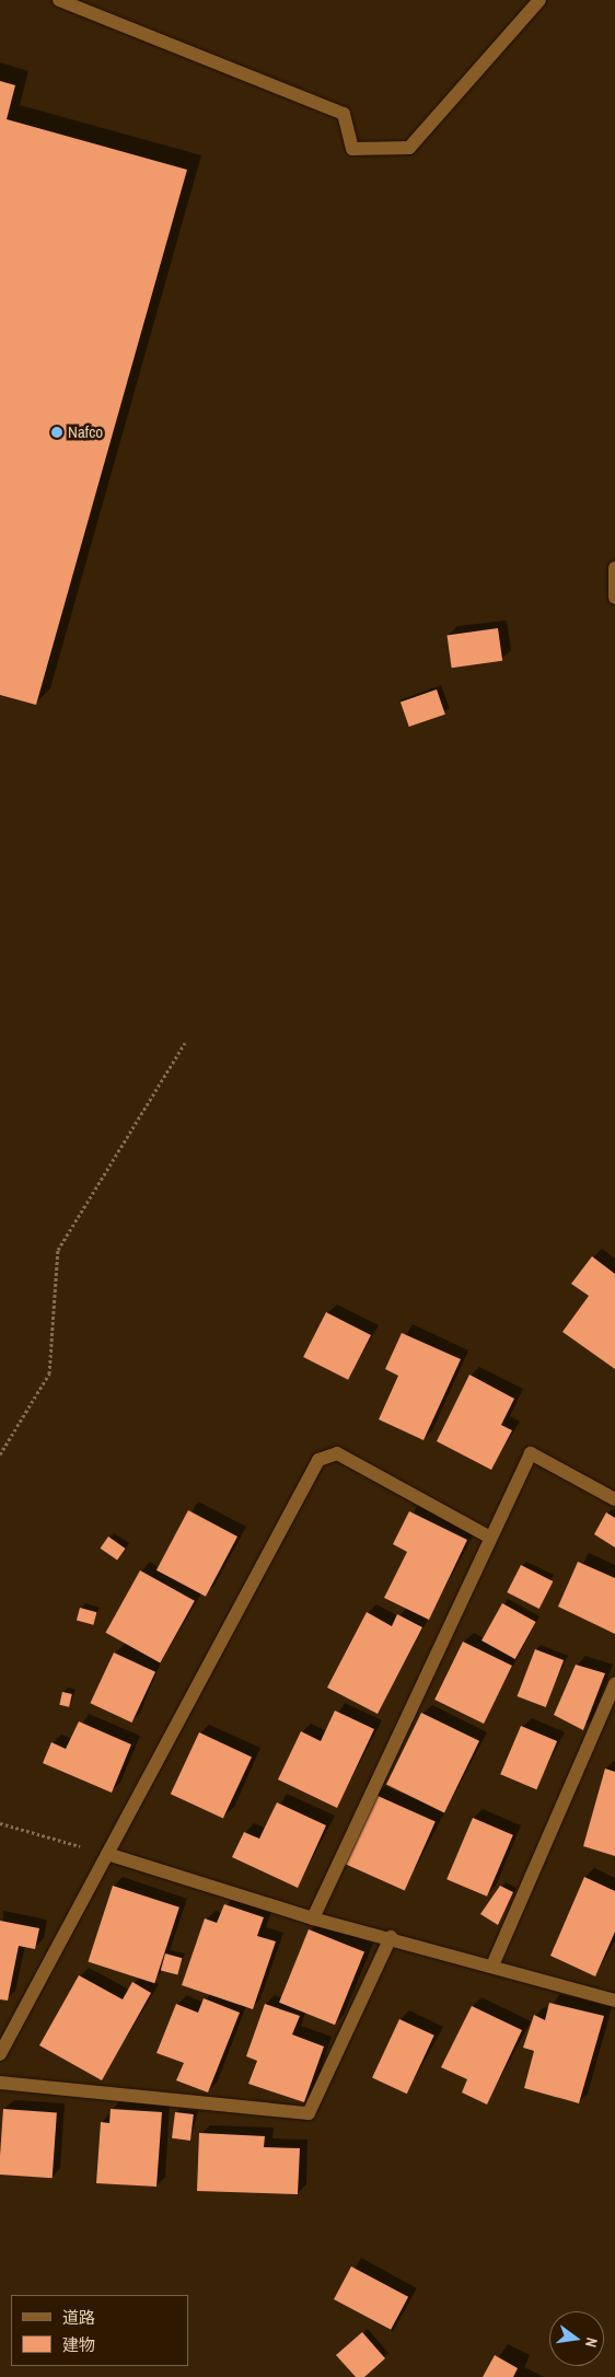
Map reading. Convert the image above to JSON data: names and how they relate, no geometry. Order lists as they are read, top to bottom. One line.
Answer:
{"places":["Nafco"],"legend":["道路","建物"],"north":"right"}
